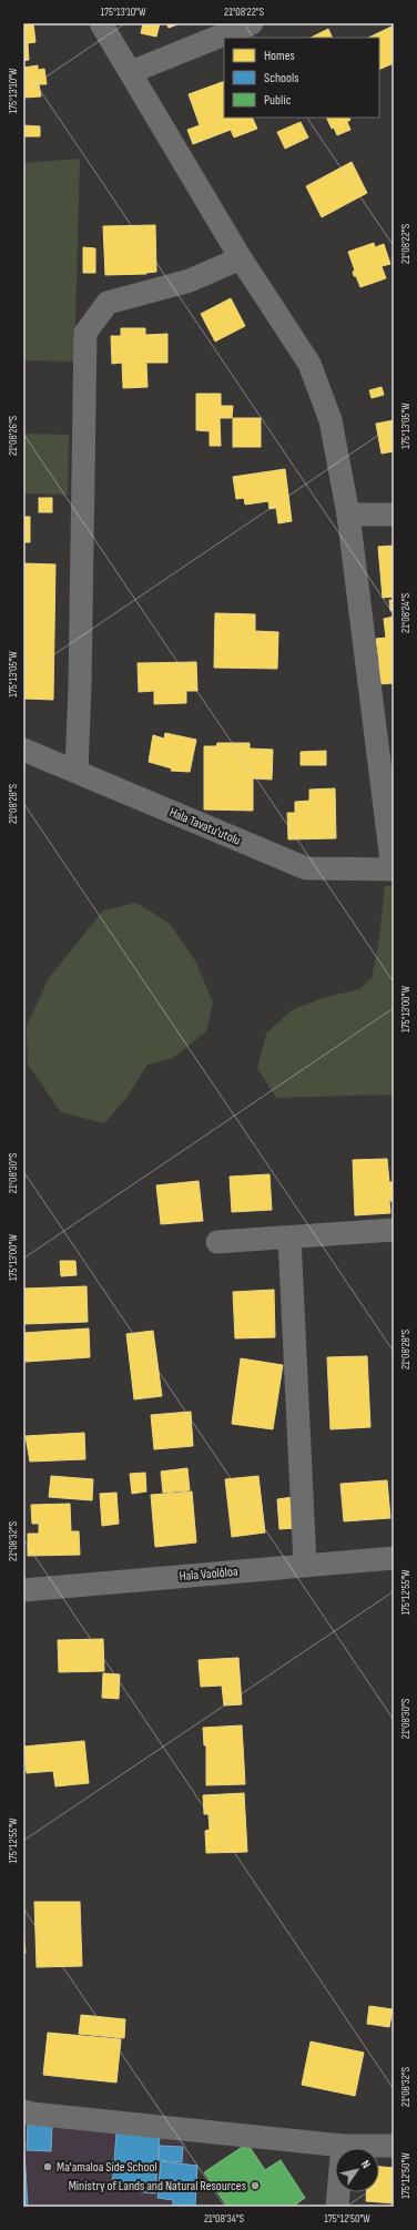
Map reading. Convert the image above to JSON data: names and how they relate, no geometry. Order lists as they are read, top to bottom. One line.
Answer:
{"streets":{"street":["Hala Tavatu'utolu","Hala Vaolōloa"]},"places":["Ma'amaloa Side School","Ministry of Lands and Natural Resources"],"legend":["Homes","Schools","Public"],"north":"top right","coordinates":["175°13'10\"W","21°08'22\"S","175°13'05\"W","21°08'26\"S","21°08'24\"S","21°08'28\"S","175°13'00\"W","21°08'30\"S","21°08'32\"S","175°12'55\"W","175°12'50\"W","21°08'34\"S"]}
